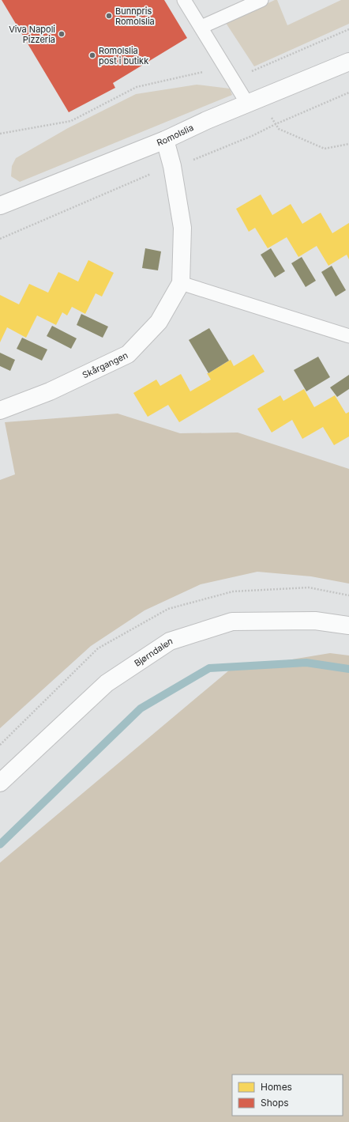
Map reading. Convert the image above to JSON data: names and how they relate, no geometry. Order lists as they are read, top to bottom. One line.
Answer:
{"streets":{"street":["Romolslia","Skårgangen","Bjørndalen"]},"crossings":[["Romolslia","Skårgangen"]],"places":["Bunnpris Romolslia","Viva Napoli Pizzeria","Romolslia post i butikk"],"legend":["Homes","Shops"]}
